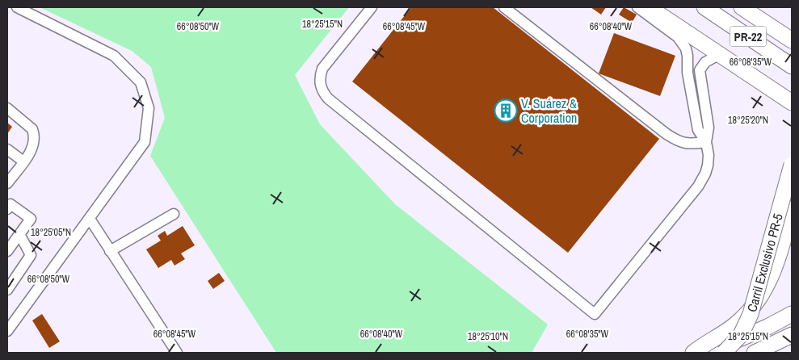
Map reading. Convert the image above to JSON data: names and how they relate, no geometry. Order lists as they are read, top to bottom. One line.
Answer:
{"streets":{"highway":["PR-22","Carril Exclusivo PR-5"]},"places":{"building":["V. Suárez & Corporation"]},"coordinates":["18°25'15\"N","66°08'50\"W","66°08'45\"W","66°08'40\"W","66°08'35\"W","18°25'20\"N","18°25'05\"N","18°25'10\"N"]}
